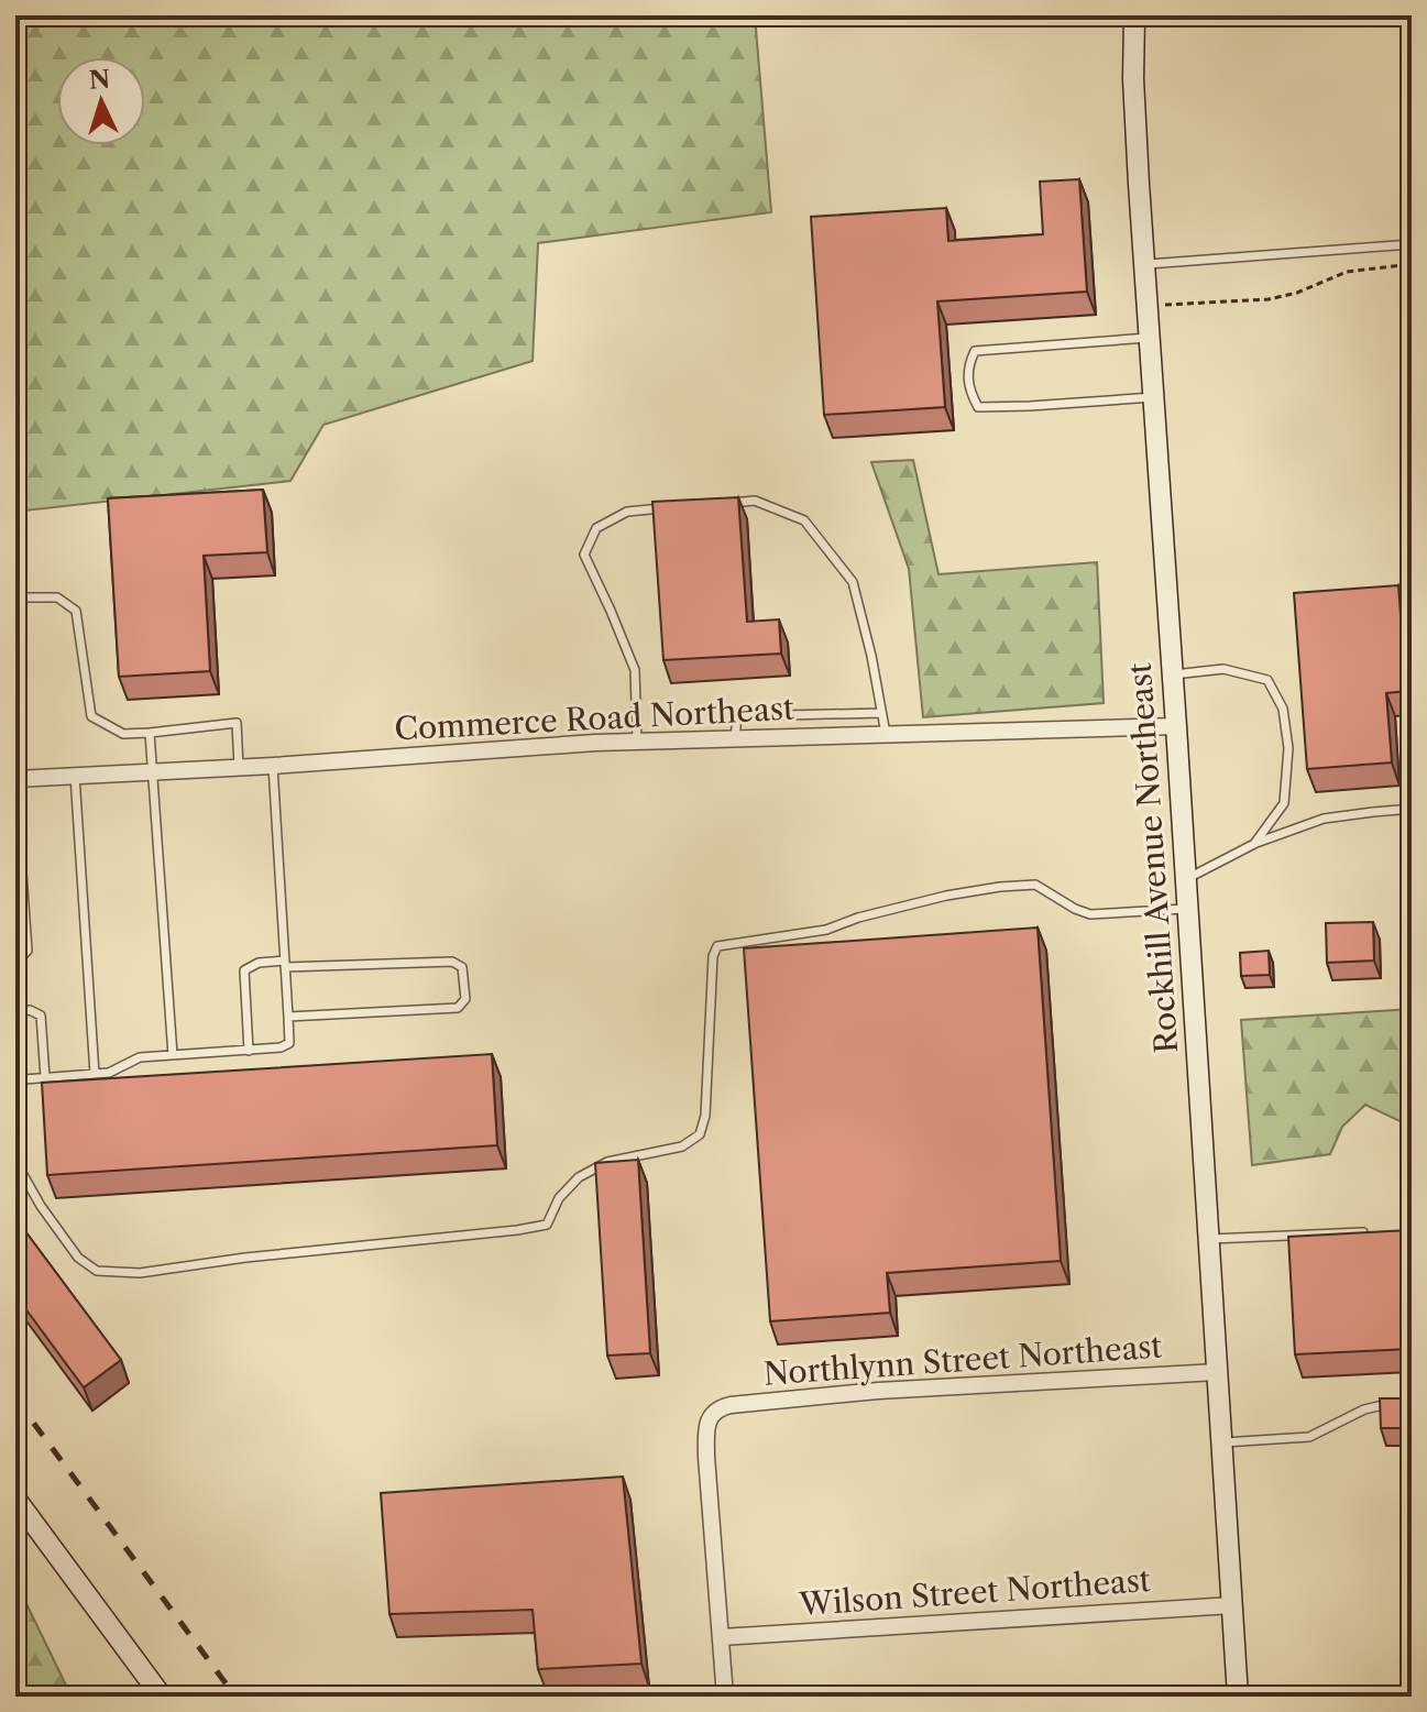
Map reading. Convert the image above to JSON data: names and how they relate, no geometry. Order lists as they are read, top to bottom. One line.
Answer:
{"streets":{"street":["Commerce Road Northeast","Rockhill Avenue Northeast","Northlynn Street Northeast","Wilson Street Northeast"]},"crossings":[["Commerce Road Northeast","Rockhill Avenue Northeast"],["Rockhill Avenue Northeast","Northlynn Street Northeast"],["Rockhill Avenue Northeast","Wilson Street Northeast"],["Northlynn Street Northeast","Wilson Street Northeast"]],"north":"top"}
